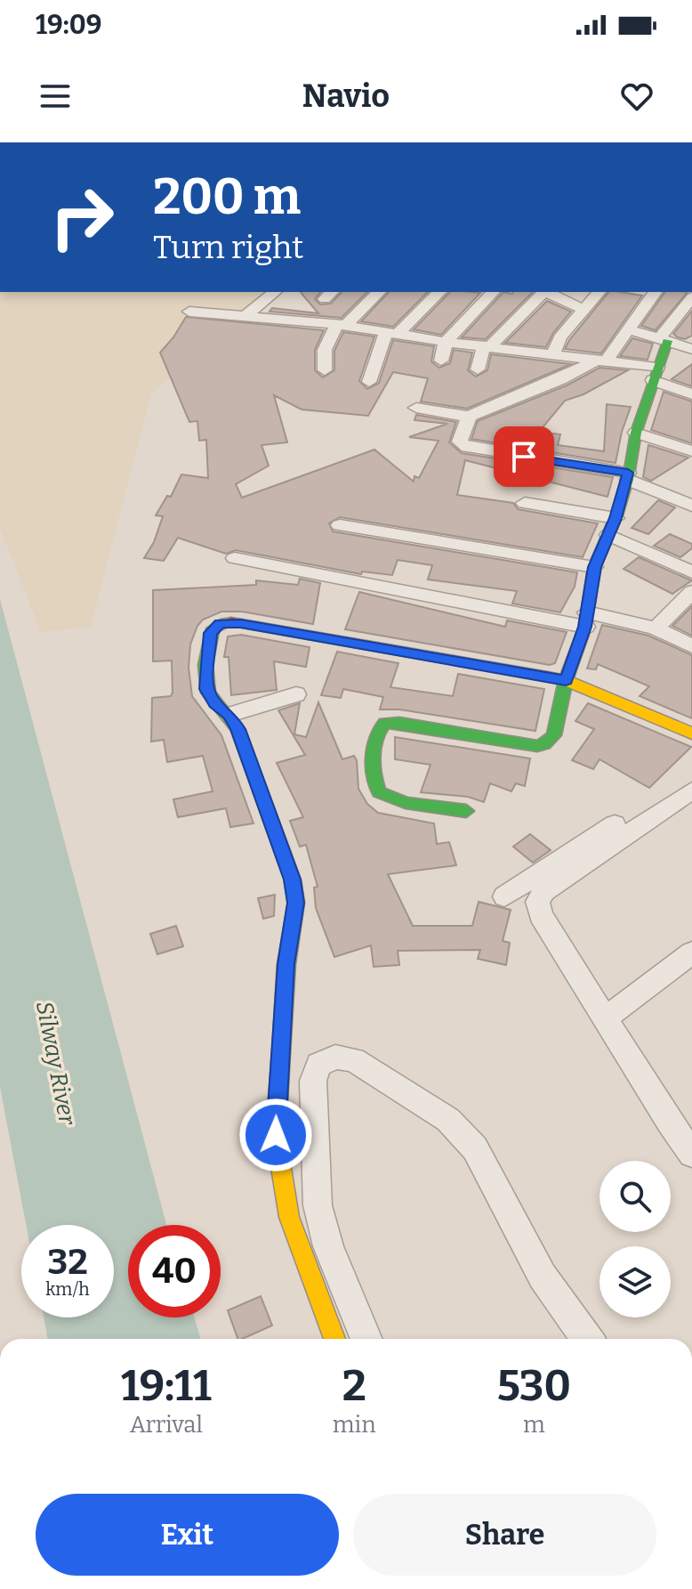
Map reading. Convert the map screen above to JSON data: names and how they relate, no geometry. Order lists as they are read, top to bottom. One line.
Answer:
{"water":["Silway River"],"page":{"status":"19:09","header":"Navio","turn":["200 m","Turn right"],"speed":"32 km/h","limit":"40","eta":["19:11","Arrival","2","min","530","m"],"buttons":["Exit","Share"]}}
